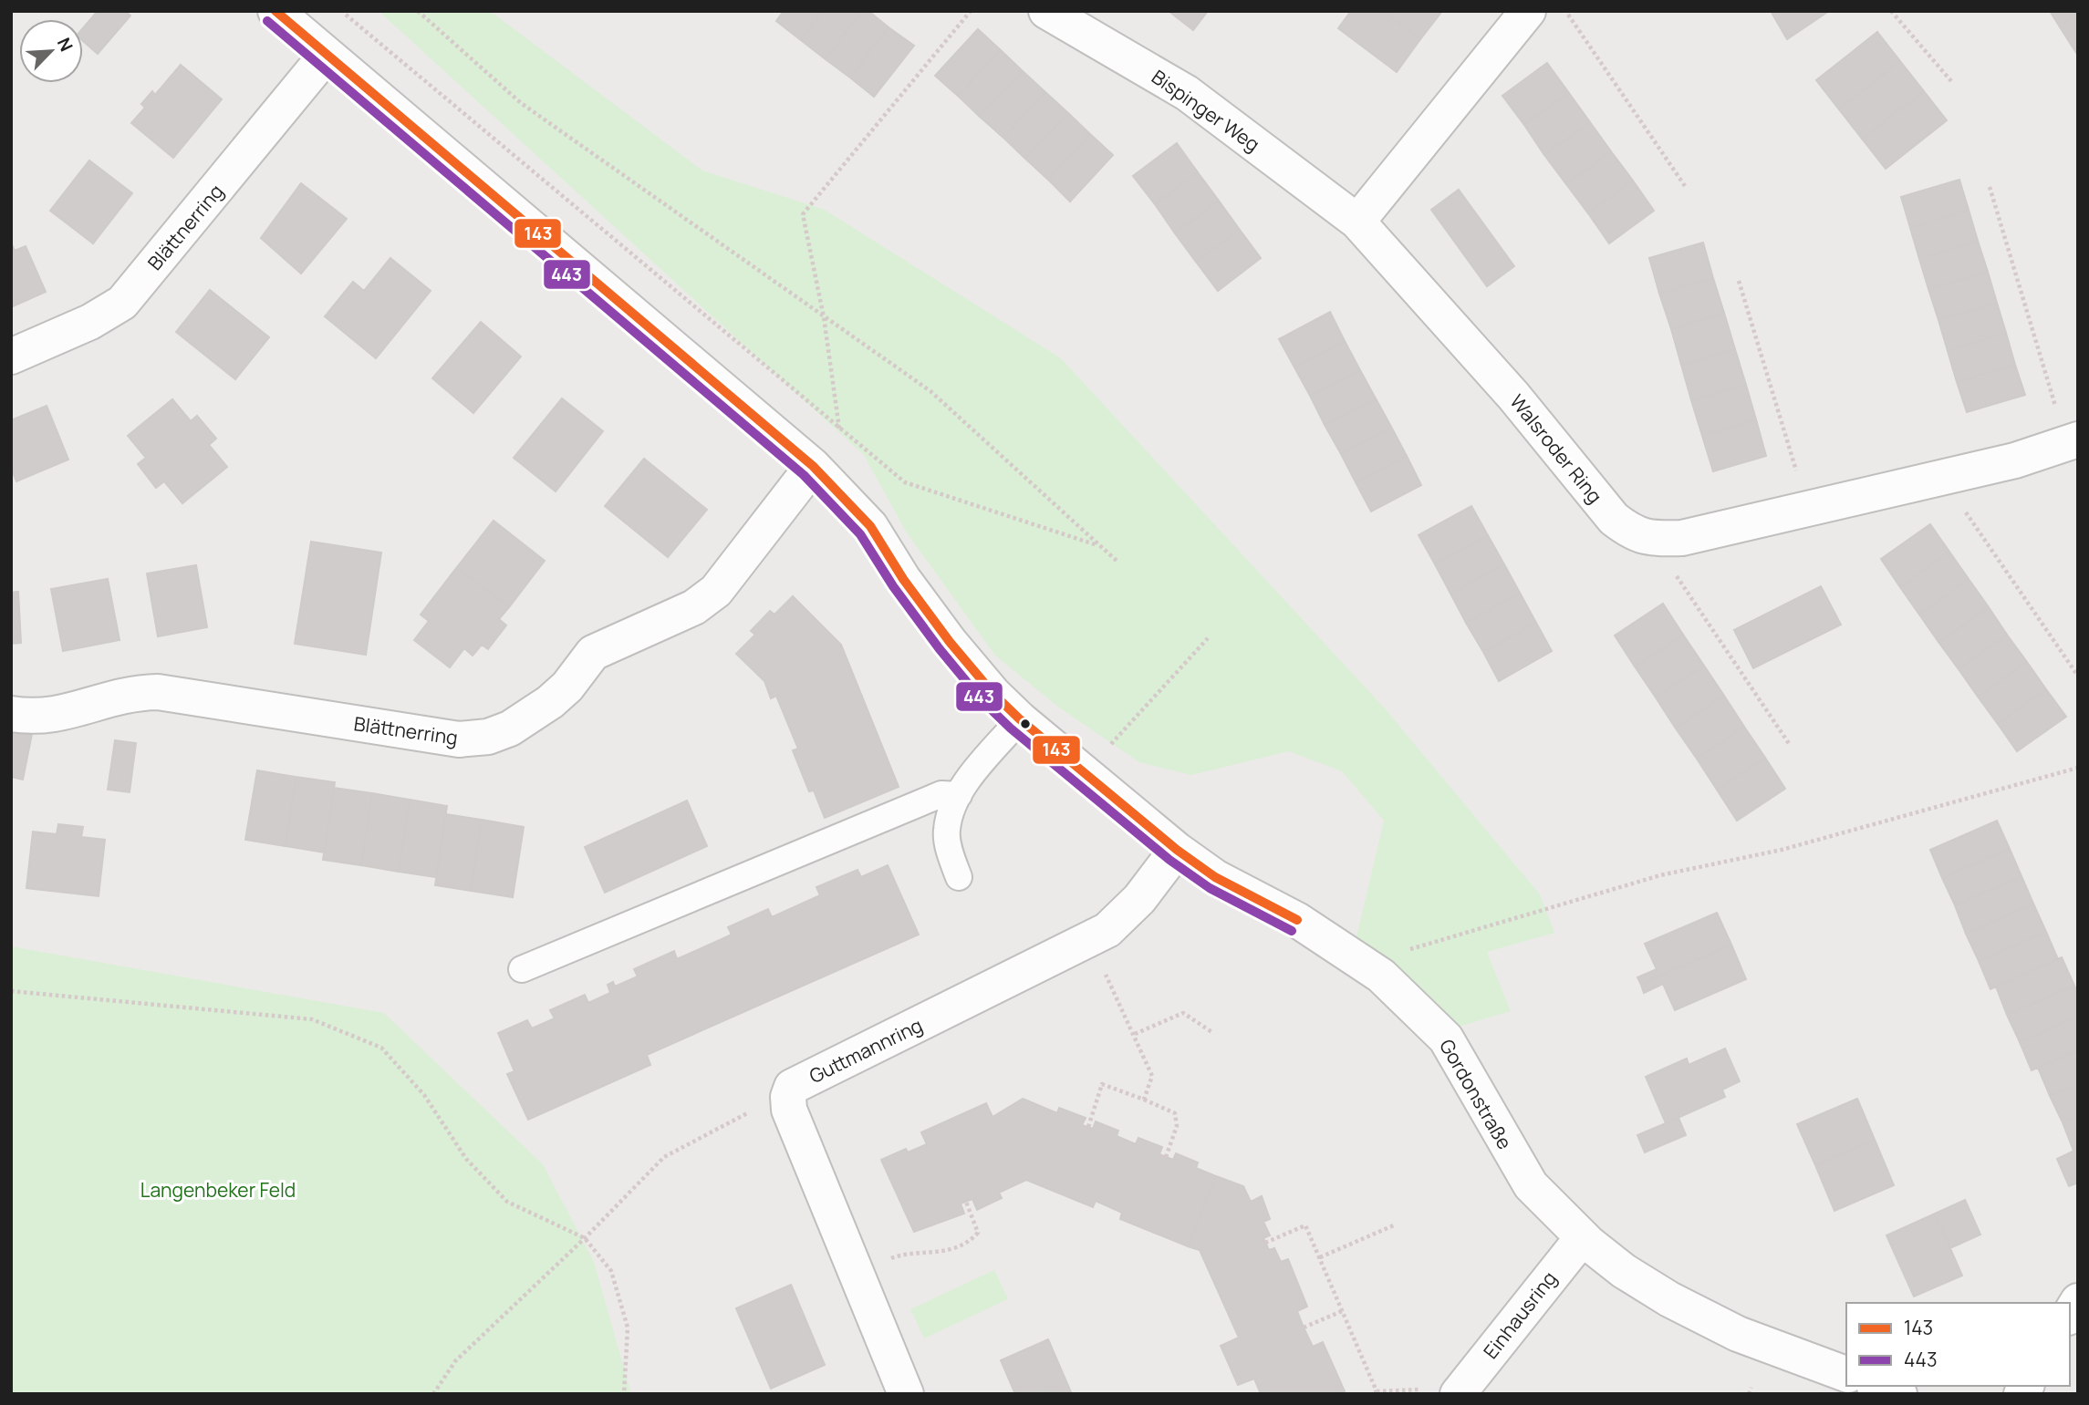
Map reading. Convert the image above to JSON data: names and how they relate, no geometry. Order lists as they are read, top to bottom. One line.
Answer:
{"streets":{"street":["Bispinger Weg","Blättnerring","Walsroder Ring","Guttmannring","Gordonstraße","Einhausring"]},"crossings":[["Bispinger Weg","Walsroder Ring"],["Blättnerring","Gordonstraße"],["Guttmannring","Gordonstraße"],["Gordonstraße","Einhausring"]],"parks":["Langenbeker Feld"],"lines":["transit line 143","transit line 443"],"legend":["143","443"],"north":"top right"}
